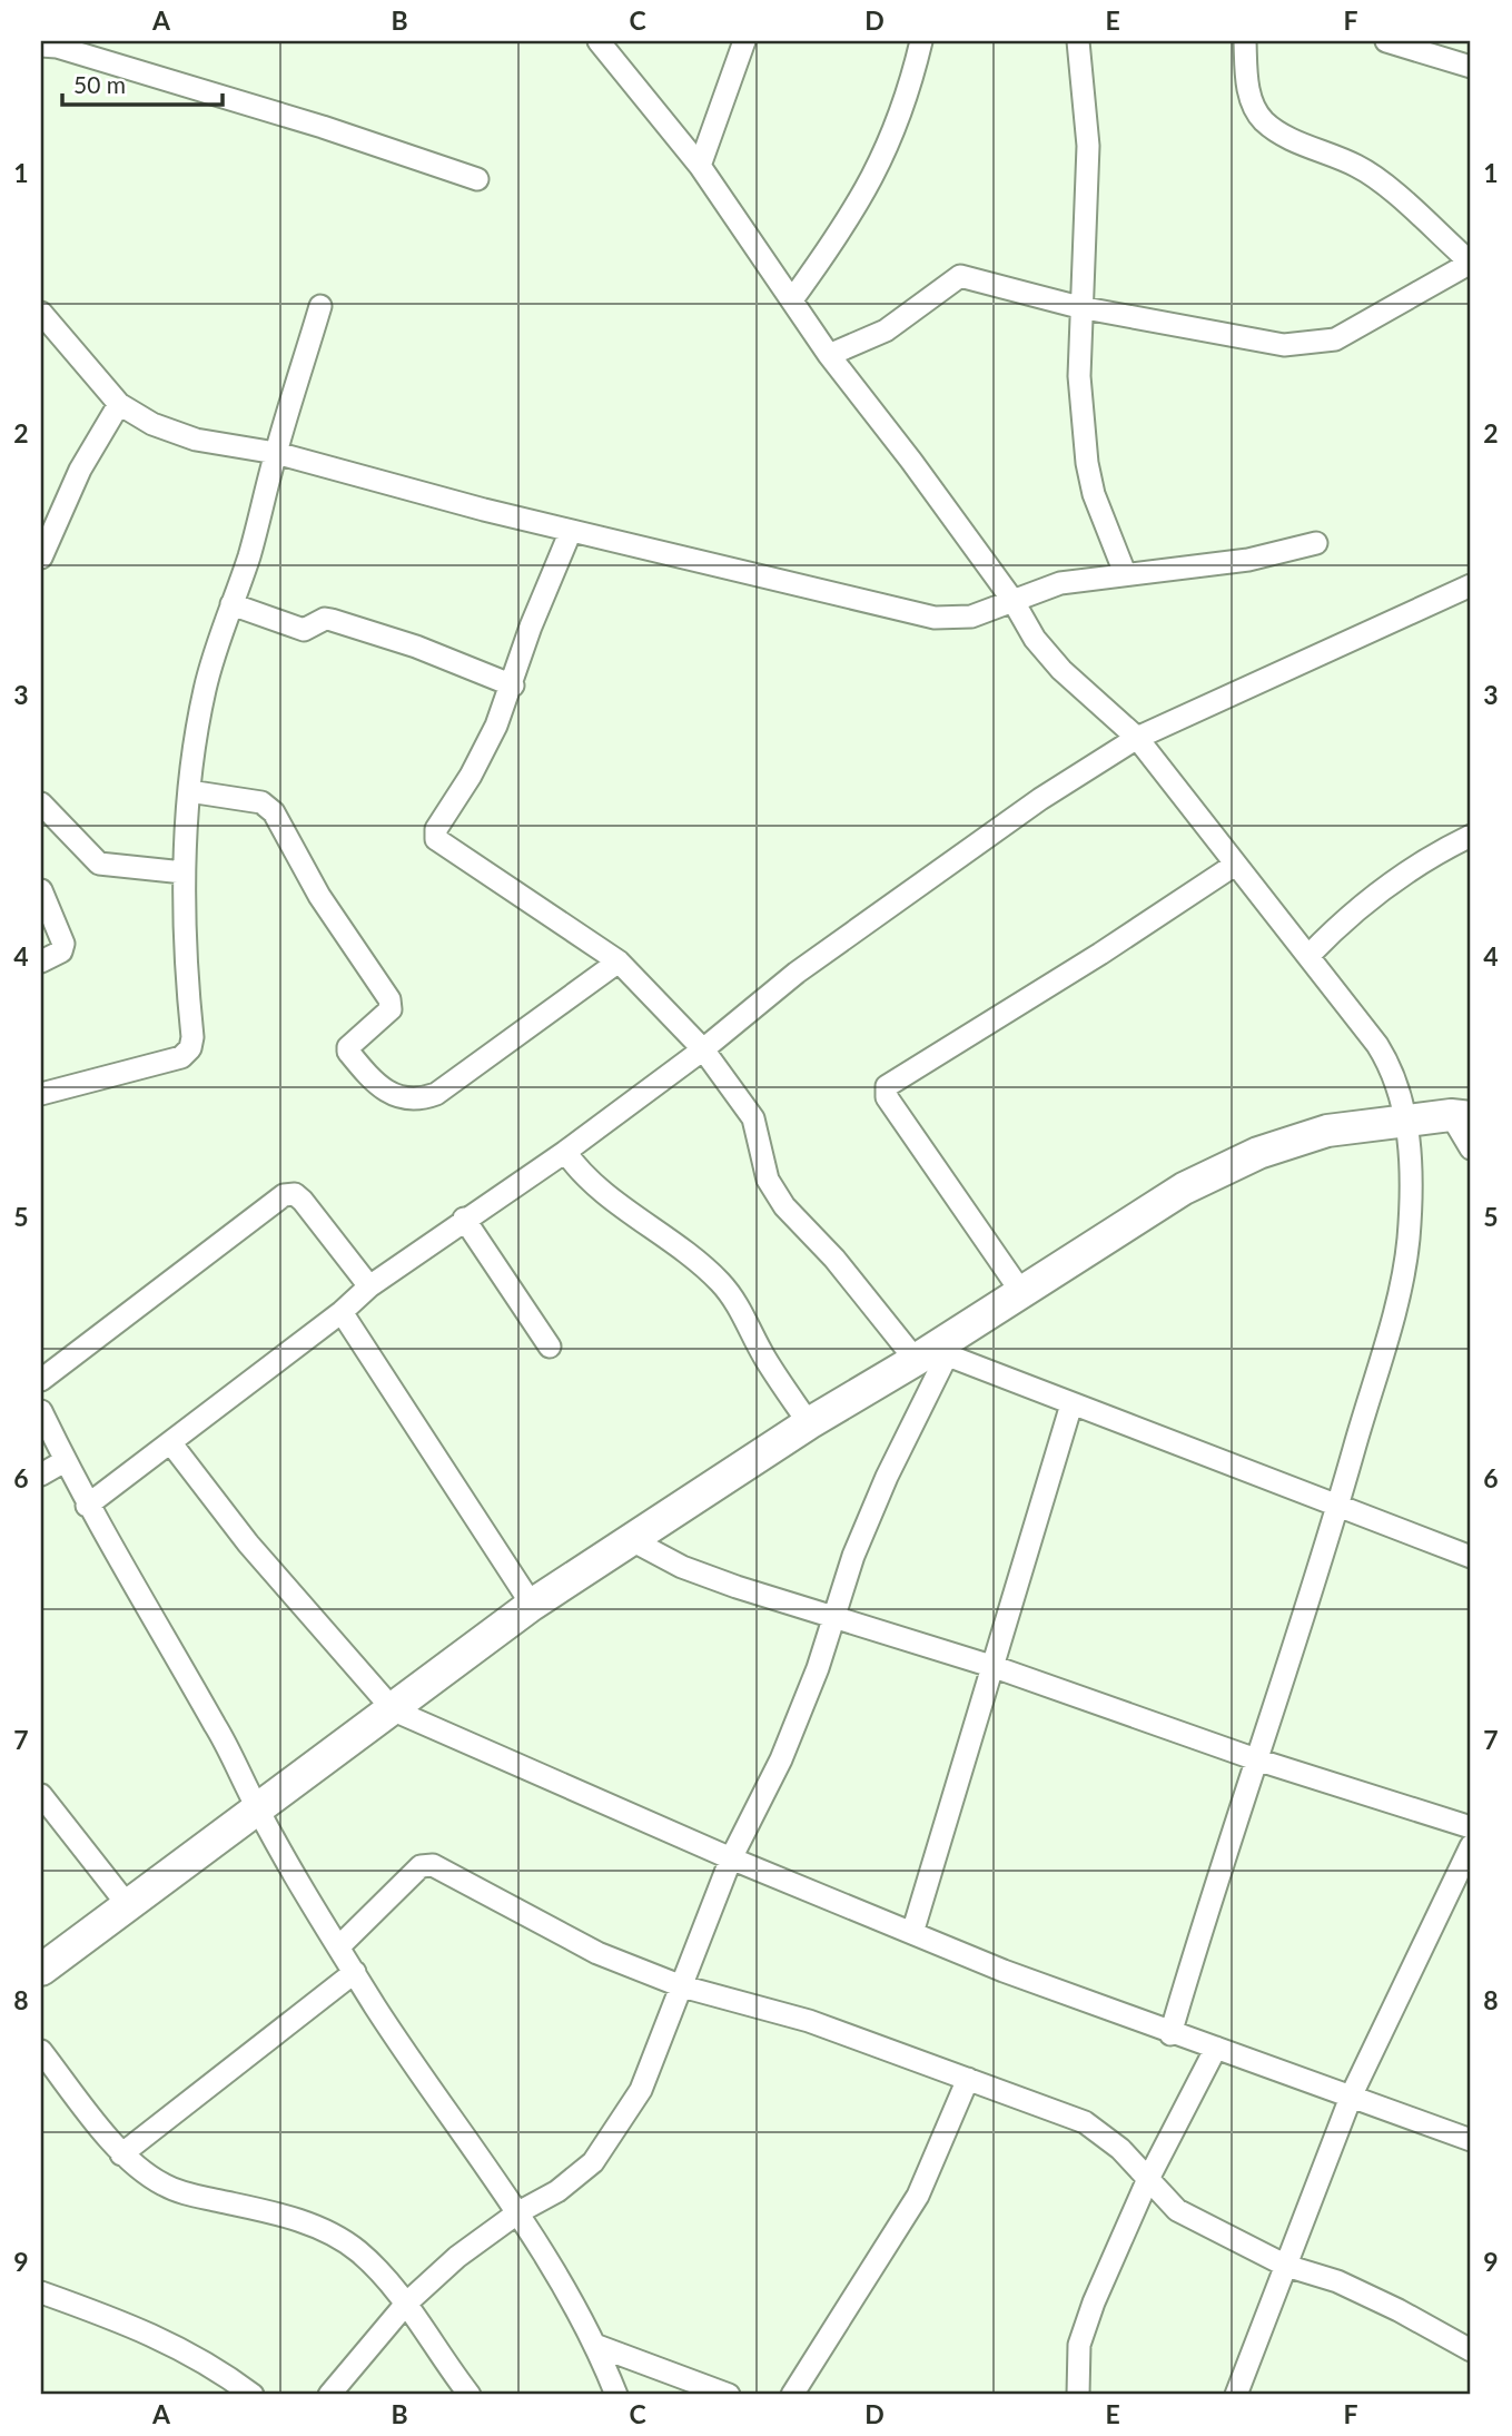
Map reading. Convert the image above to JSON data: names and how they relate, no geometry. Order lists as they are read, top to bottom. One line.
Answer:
{"scale_bar":"50 m","grid":{"columns":["A","B","C","D","E","F"],"rows":["1","2","3","4","5","6","7","8","9"]}}
